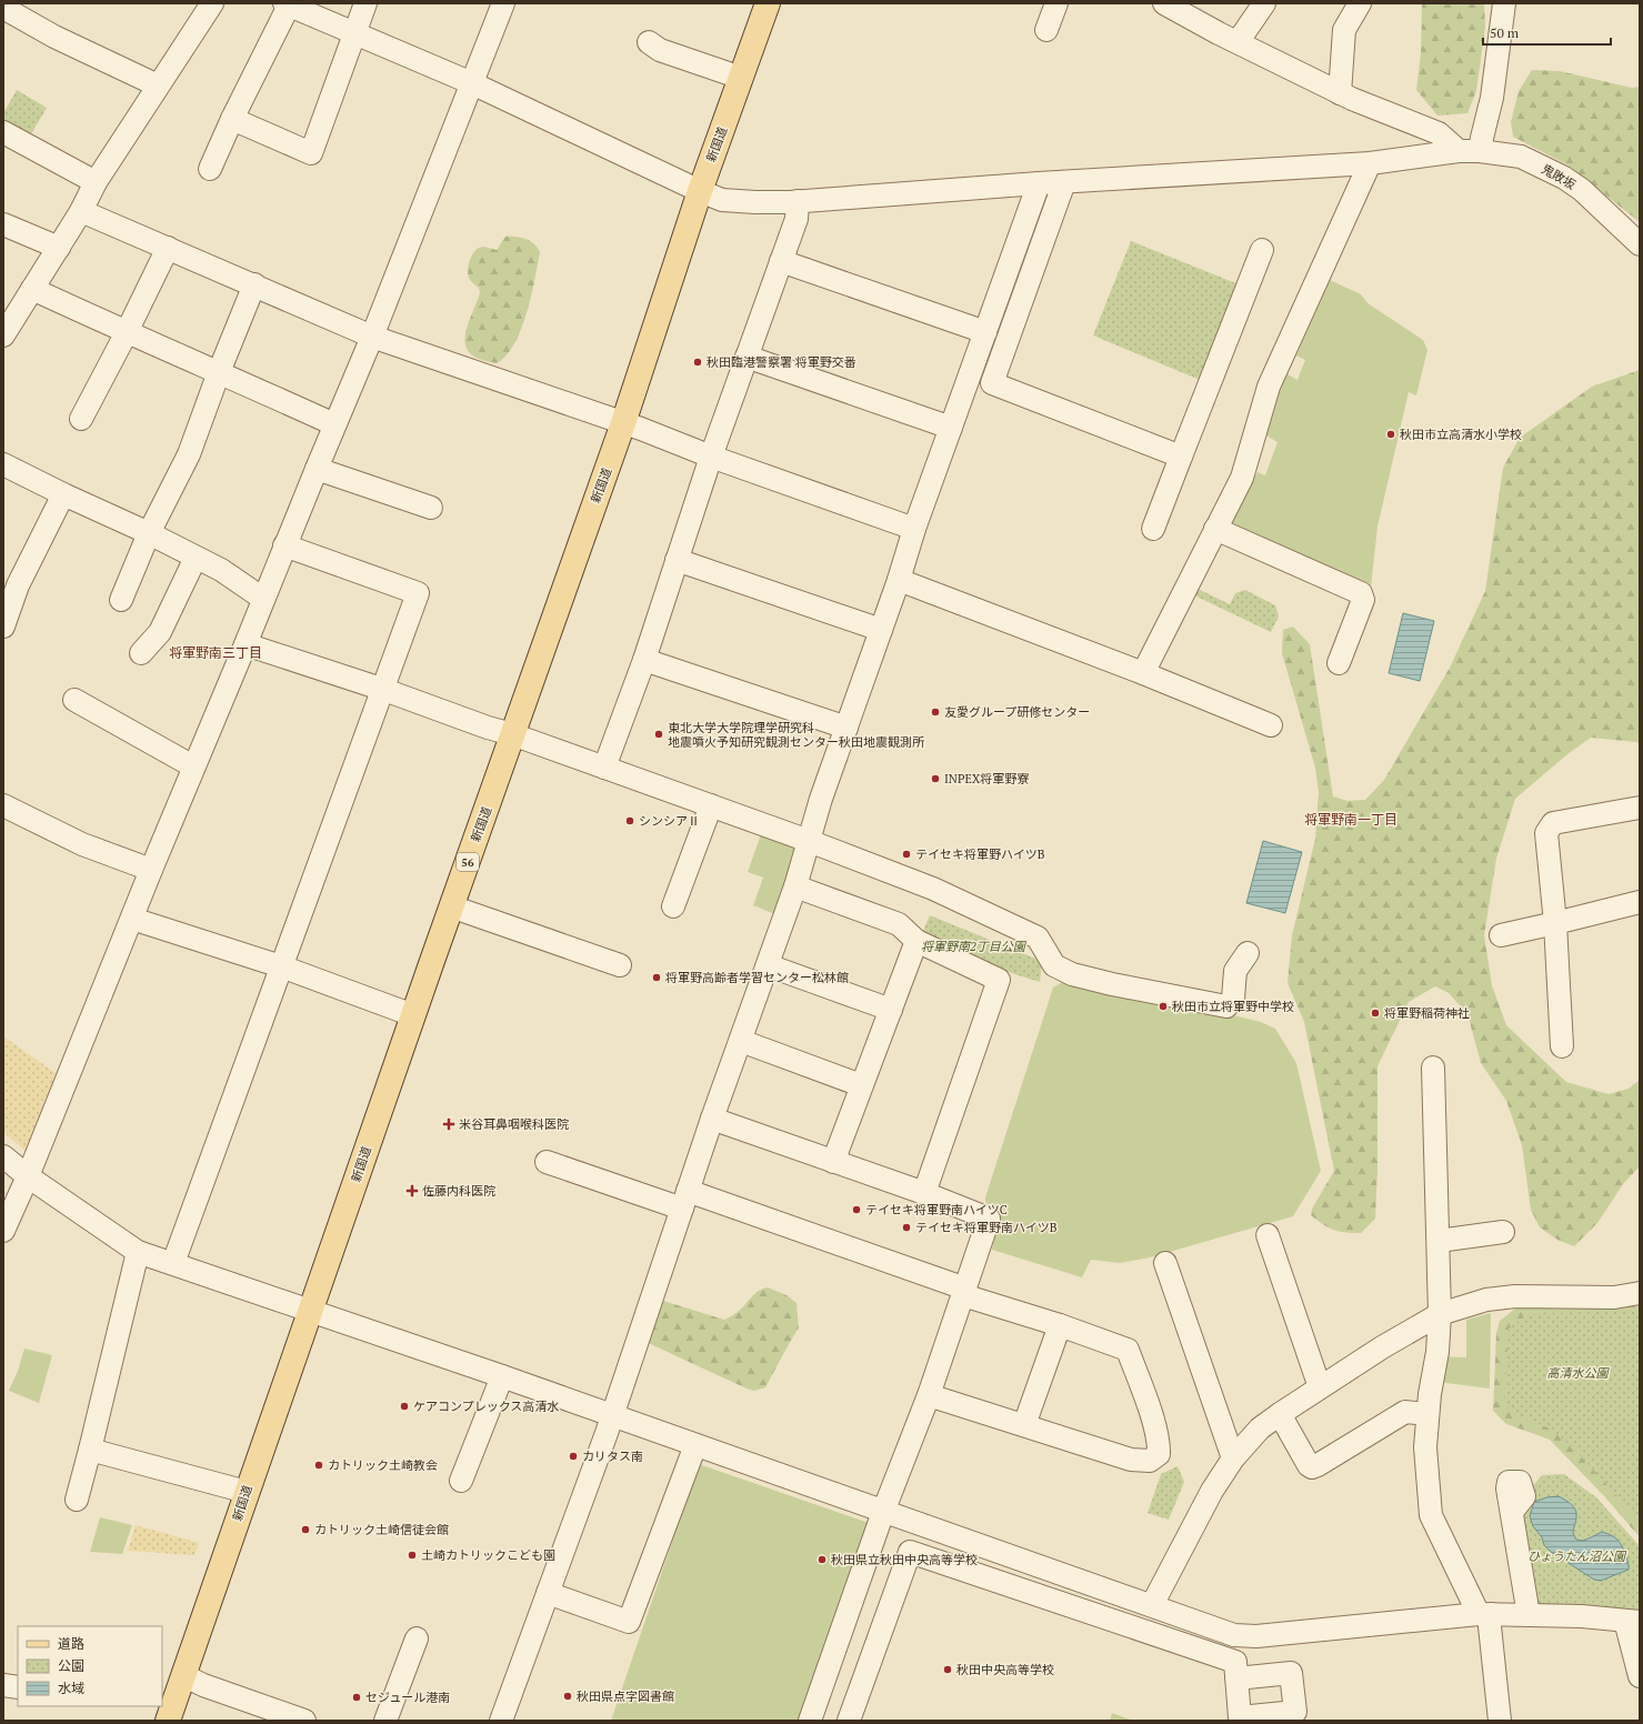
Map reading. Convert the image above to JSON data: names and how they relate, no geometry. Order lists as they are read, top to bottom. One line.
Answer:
{"streets":{"main road":["新国道","56"],"street":["鬼敗坂"]},"crossings":[["新国道","鬼敗坂"]],"districts":["将軍野南三丁目","将軍野南一丁目"],"parks":["将軍野南2丁目公園","高清水公園","ひょうたん沼公園"],"places":{"other":["秋田臨港警察署 将軍野交番","秋田市立高清水小学校","友愛グループ研修センター","東北大学大学院理学研究科 地震噴火予知研究観測センター秋田地震観測所","INPEX将軍野寮","シンシアⅡ","テイセキ将軍野ハイツB","将軍野高齢者学習センター松林館","秋田市立将軍野中学校","将軍野稲荷神社","テイセキ将軍野南ハイツC","テイセキ将軍野南ハイツB","ケアコンプレックス高清水","カリタス南","カトリック土崎教会","カトリック土崎信徒会館","土崎カトリックこども園","秋田県立秋田中央高等学校","秋田中央高等学校","秋田県点字図書館","セジュール港南"],"health":["米谷耳鼻咽喉科医院","佐藤内科医院"]},"legend":["道路","公園","水域"],"scale_bar":"50 m"}
